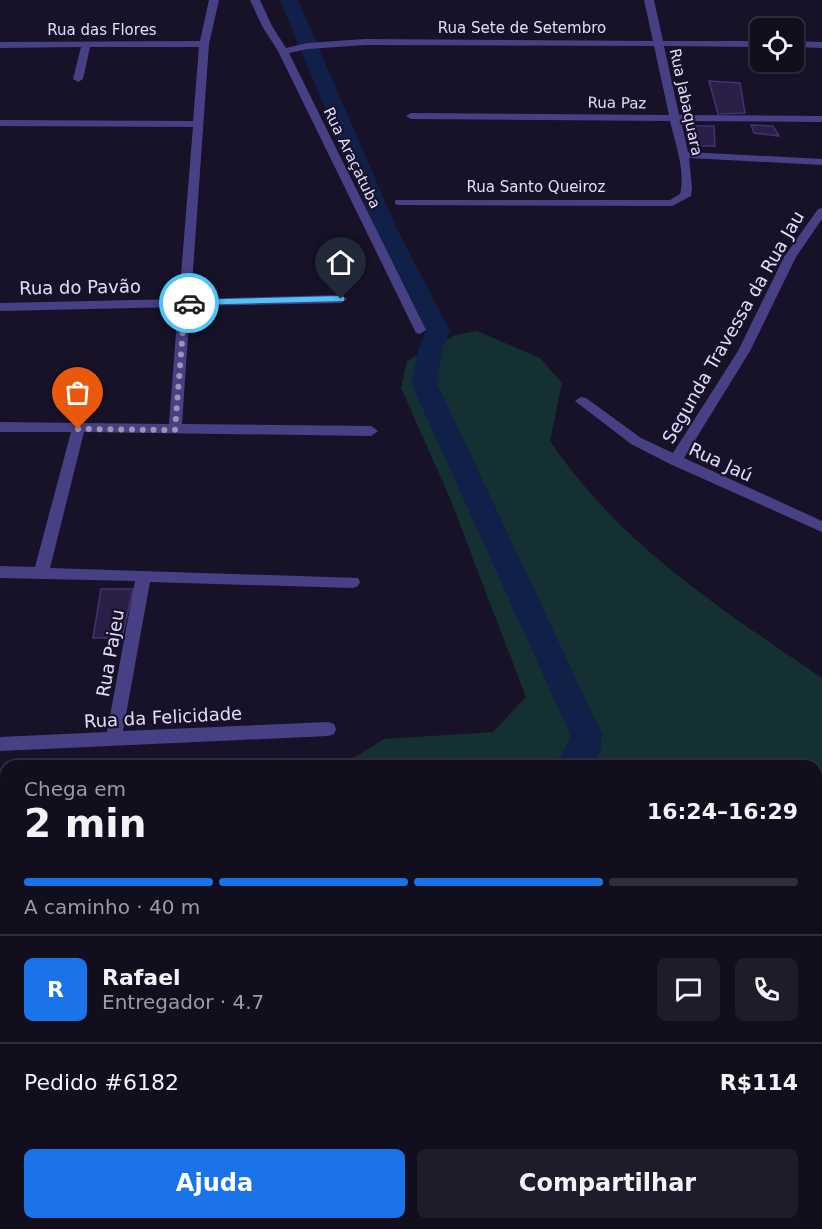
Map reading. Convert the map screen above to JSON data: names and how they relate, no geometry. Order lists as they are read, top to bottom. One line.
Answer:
{"streets":{"street":["Rua Sete de Setembro","Rua das Flores","Rua Jabaquara","Rua Paz","Rua Araçatuba","Rua Santo Queiroz","Rua do Pavão","Segunda Travessa da Rua Jau","Rua Jaú","Rua Pajeu","Rua da Felicidade"]},"crossings":[["Rua Sete de Setembro","Rua Jabaquara"],["Rua Sete de Setembro","Rua Araçatuba"],["Rua Jabaquara","Rua Paz"],["Rua Jabaquara","Rua Santo Queiroz"],["Segunda Travessa da Rua Jau","Rua Jaú"],["Rua Pajeu","Rua da Felicidade"]],"page":{"heading":["2 min","Chega em","16:24–16:29"],"panel":["Rafael","Entregador · 4.7","Pedido #6182","R$114"],"bar":"A caminho · 40 m","round":"R","buttons":["Ajuda","Compartilhar"]}}
